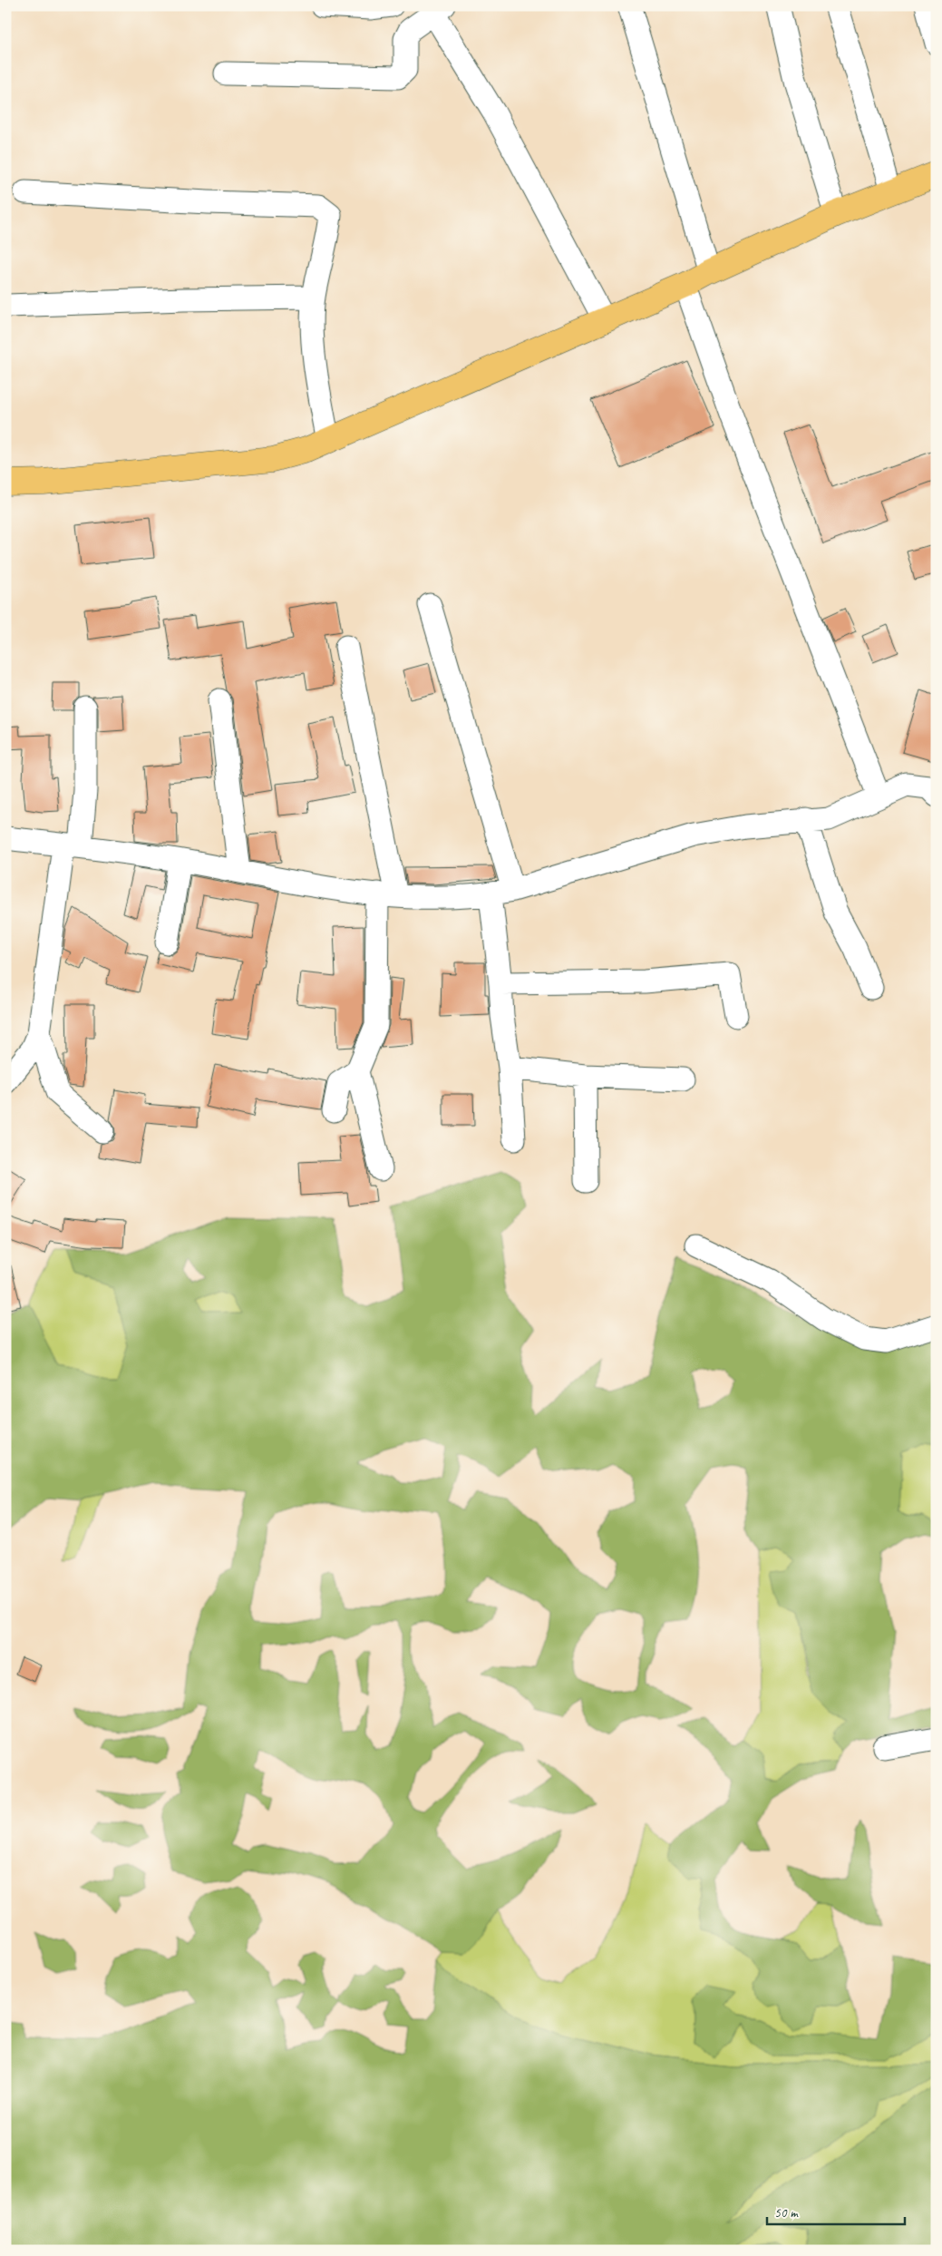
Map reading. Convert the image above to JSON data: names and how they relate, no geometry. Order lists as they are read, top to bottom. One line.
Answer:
{"scale_bar":"50 m"}
